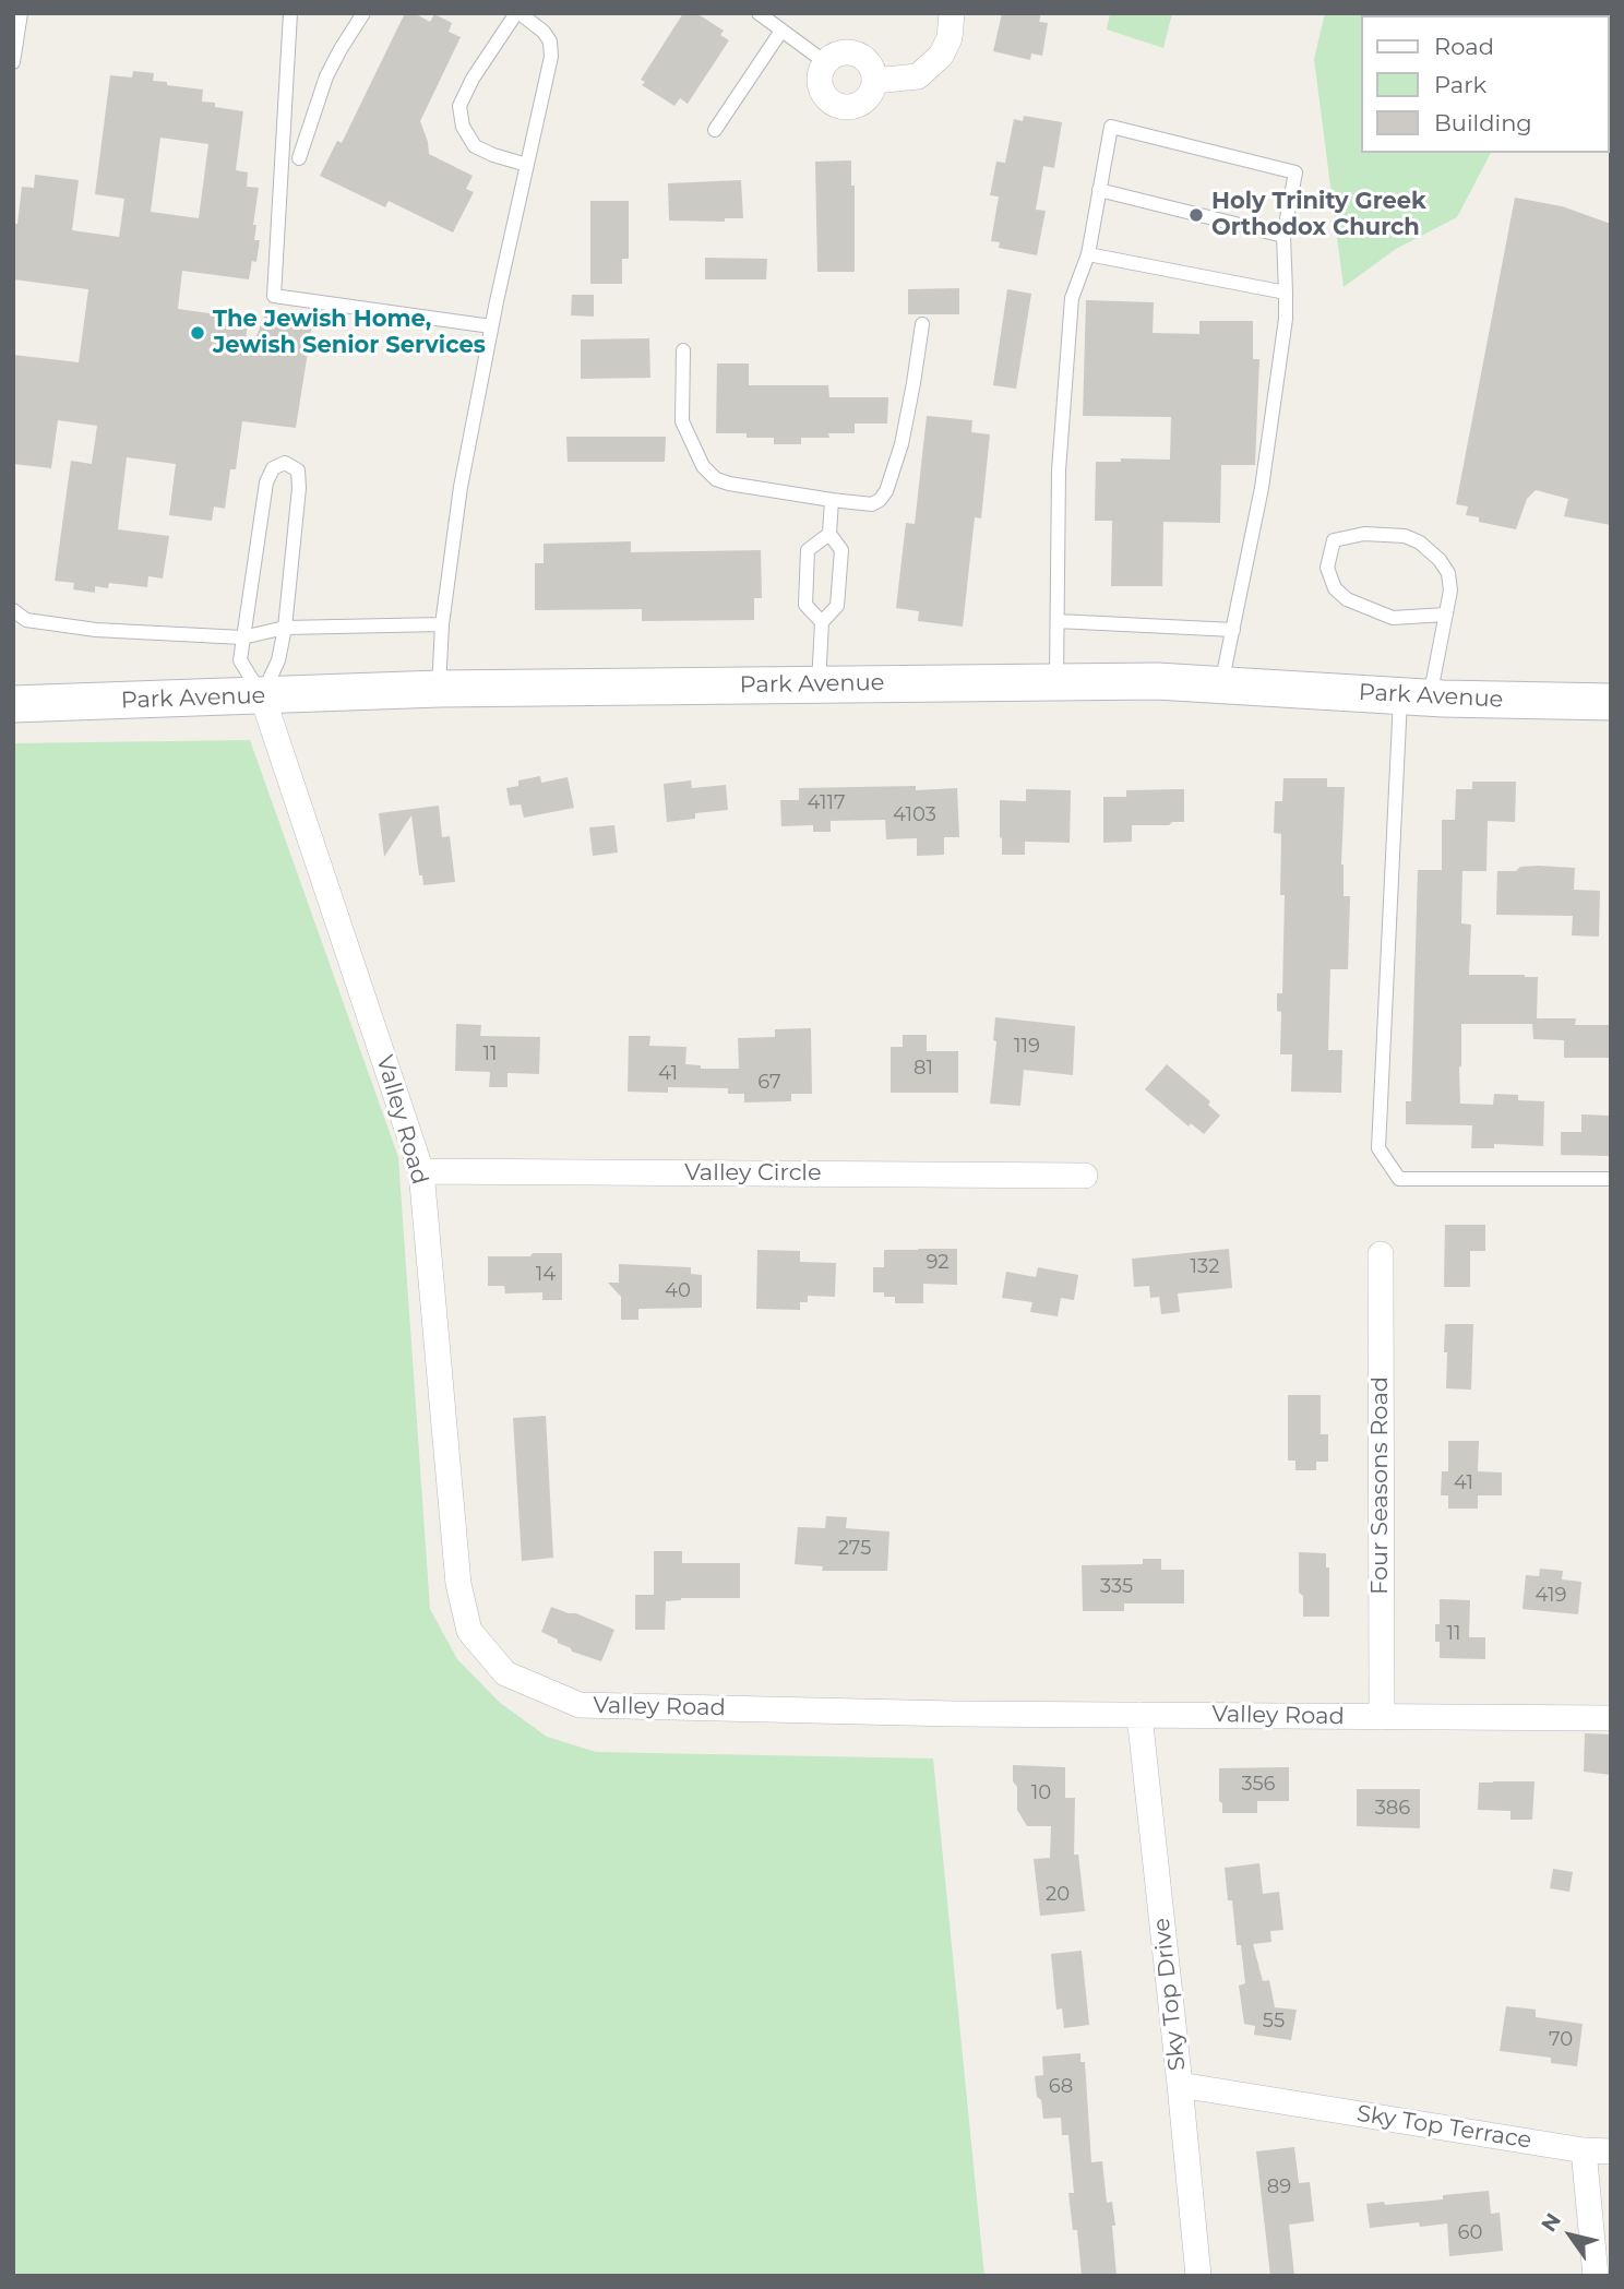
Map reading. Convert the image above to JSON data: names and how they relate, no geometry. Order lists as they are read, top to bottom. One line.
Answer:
{"streets":{"main road":["Park Avenue"],"street":["Valley Road","Valley Circle","Four Seasons Road","Sky Top Drive","Sky Top Terrace"]},"crossings":[["Park Avenue","Valley Road"],["Valley Road","Valley Circle"],["Valley Road","Four Seasons Road"],["Valley Road","Sky Top Drive"],["Sky Top Drive","Sky Top Terrace"]],"places":["Holy Trinity Greek Orthodox Church","The Jewish Home, Jewish Senior Services"],"house_numbers":["4117","4103","119","11","81","41","67","92","132","14","40","41","275","335","419","11","356","10","386","20","55","70","68","89","60"],"legend":["Road","Park","Building"],"north":"top left"}
